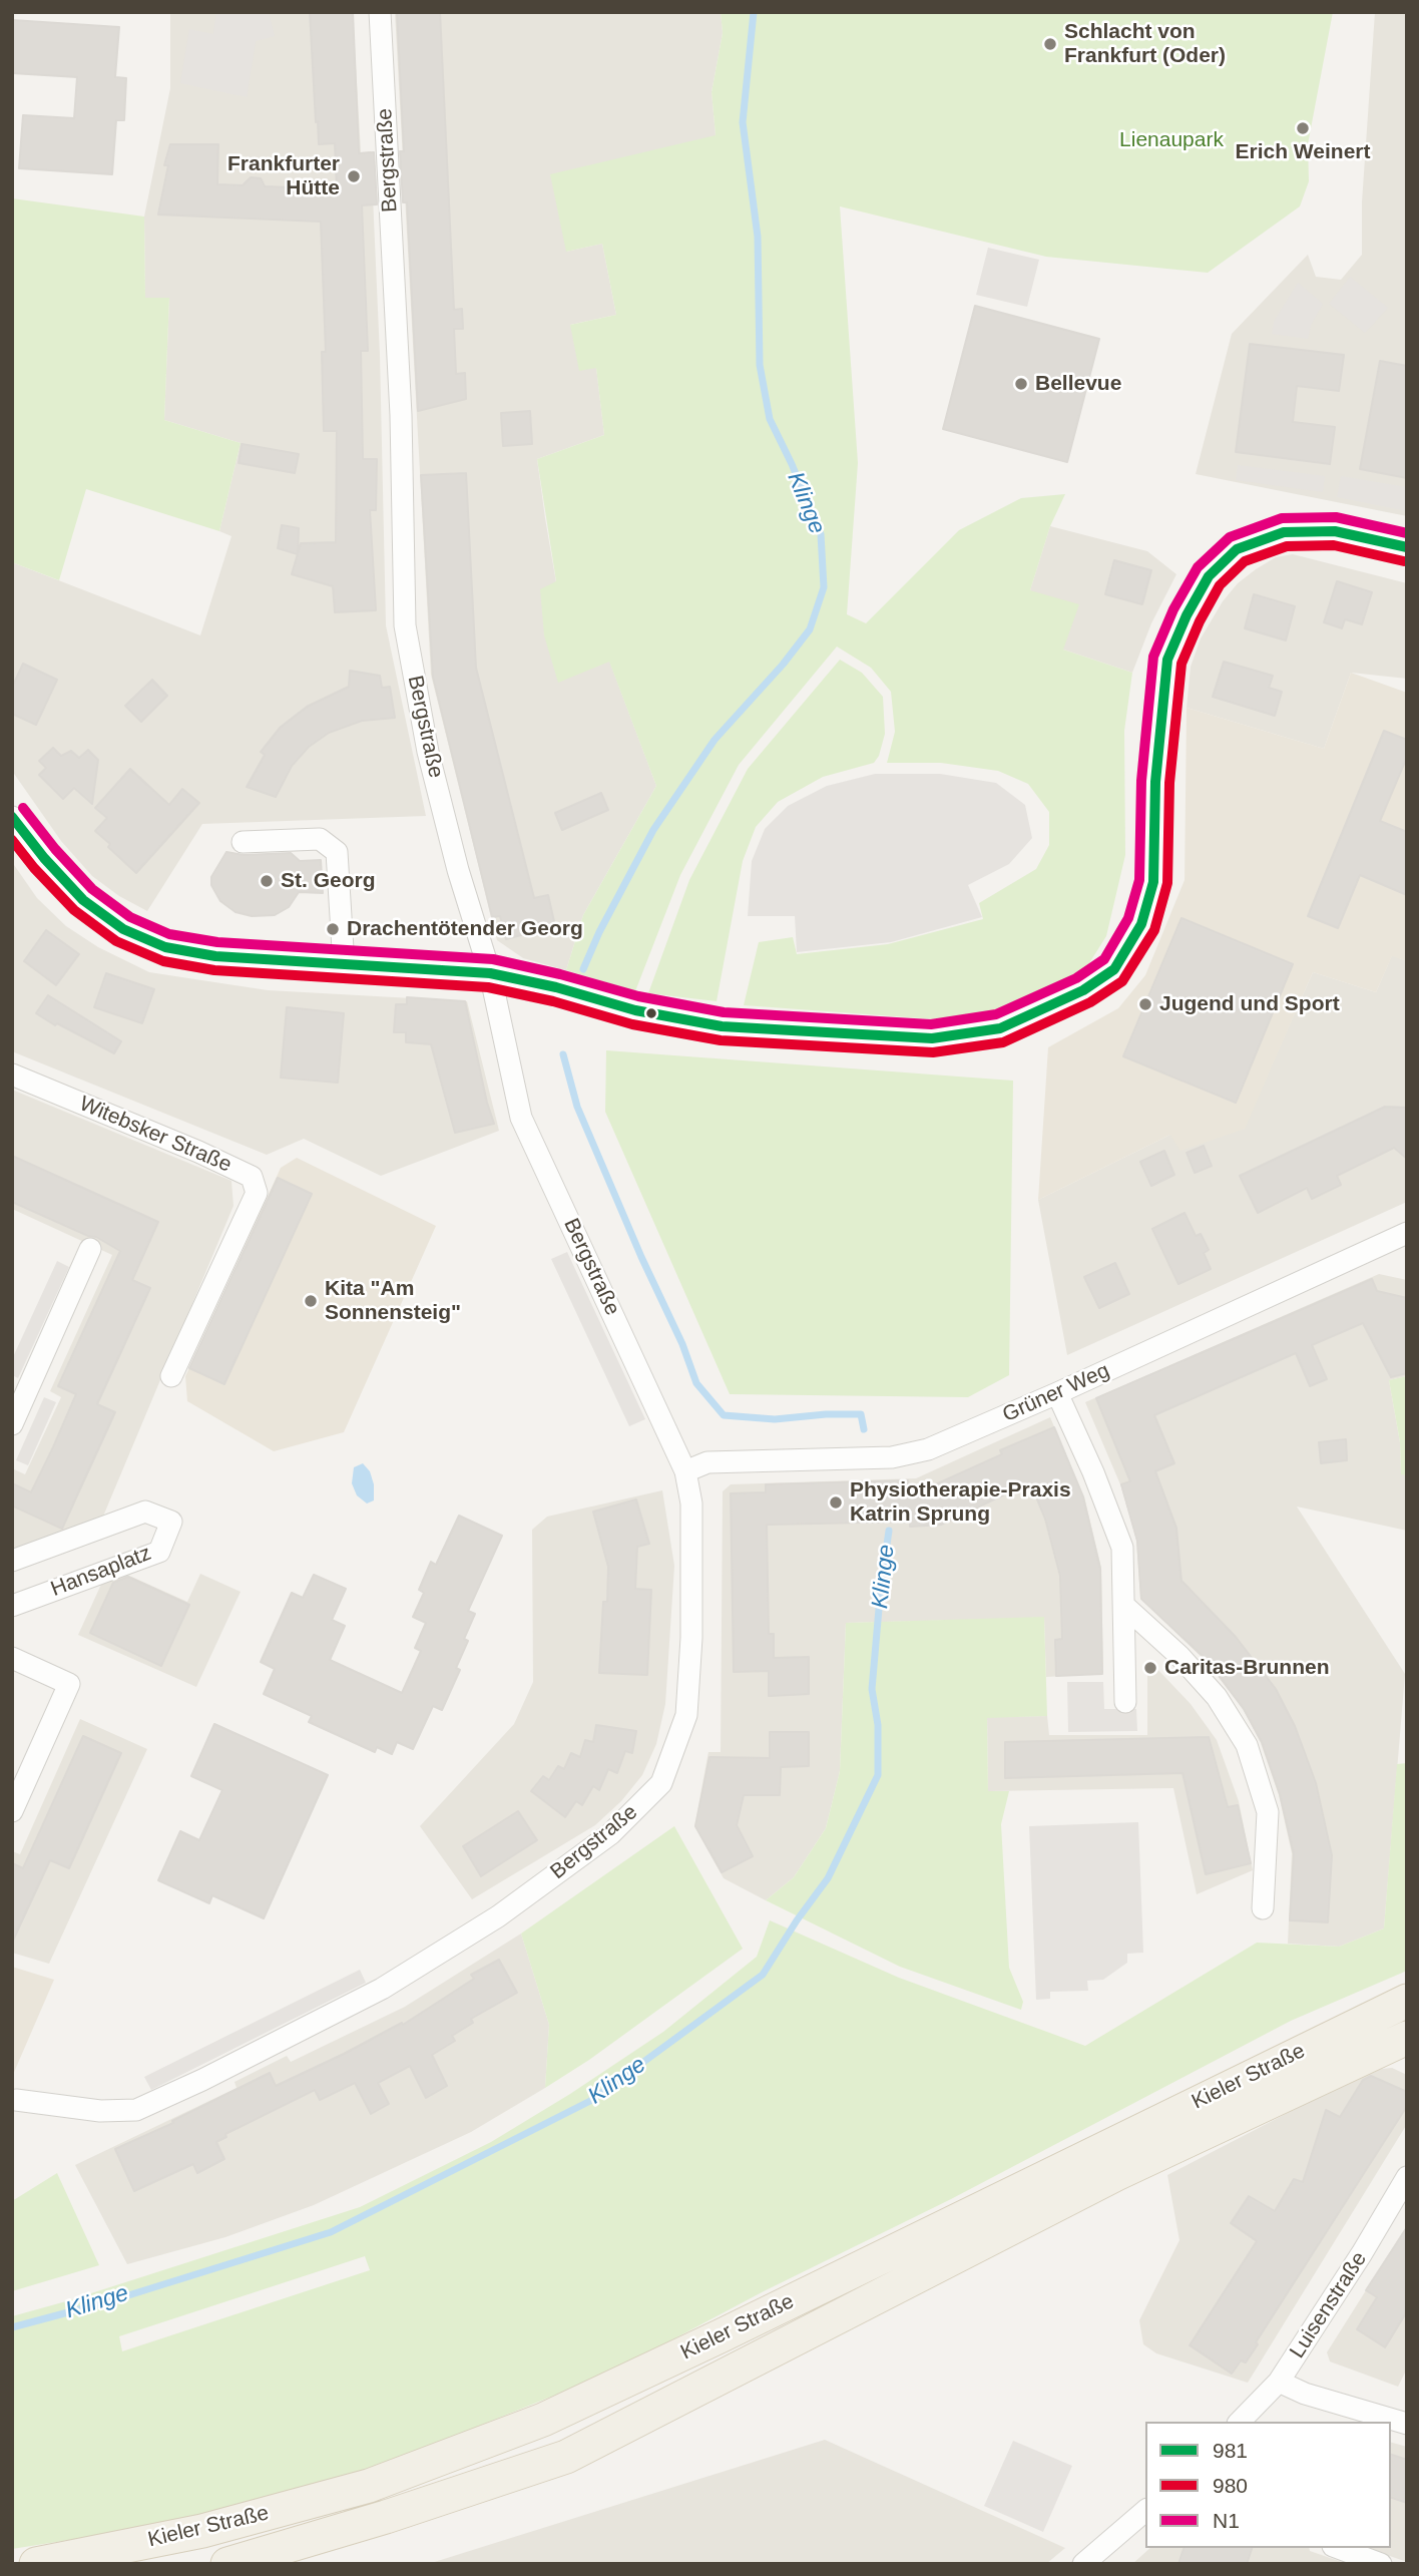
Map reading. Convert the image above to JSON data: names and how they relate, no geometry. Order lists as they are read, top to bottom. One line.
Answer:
{"streets":{"main road":["Kieler Straße"],"street":["Bergstraße","Witebsker Straße","Grüner Weg","Hansaplatz","Luisenstraße"]},"crossings":[["Bergstraße","Grüner Weg"]],"water":["Klinge"],"parks":["Lienaupark"],"places":["Schlacht von Frankfurt (Oder)","Erich Weinert","Frankfurter Hütte","Bellevue","St. Georg","Drachentötender Georg","Jugend und Sport","Kita \"Am Sonnensteig\"","Physiotherapie-Praxis Katrin Sprung","Caritas-Brunnen"],"lines":["transit line N1","transit line 981","transit line 980"],"legend":["981","980","N1"]}
